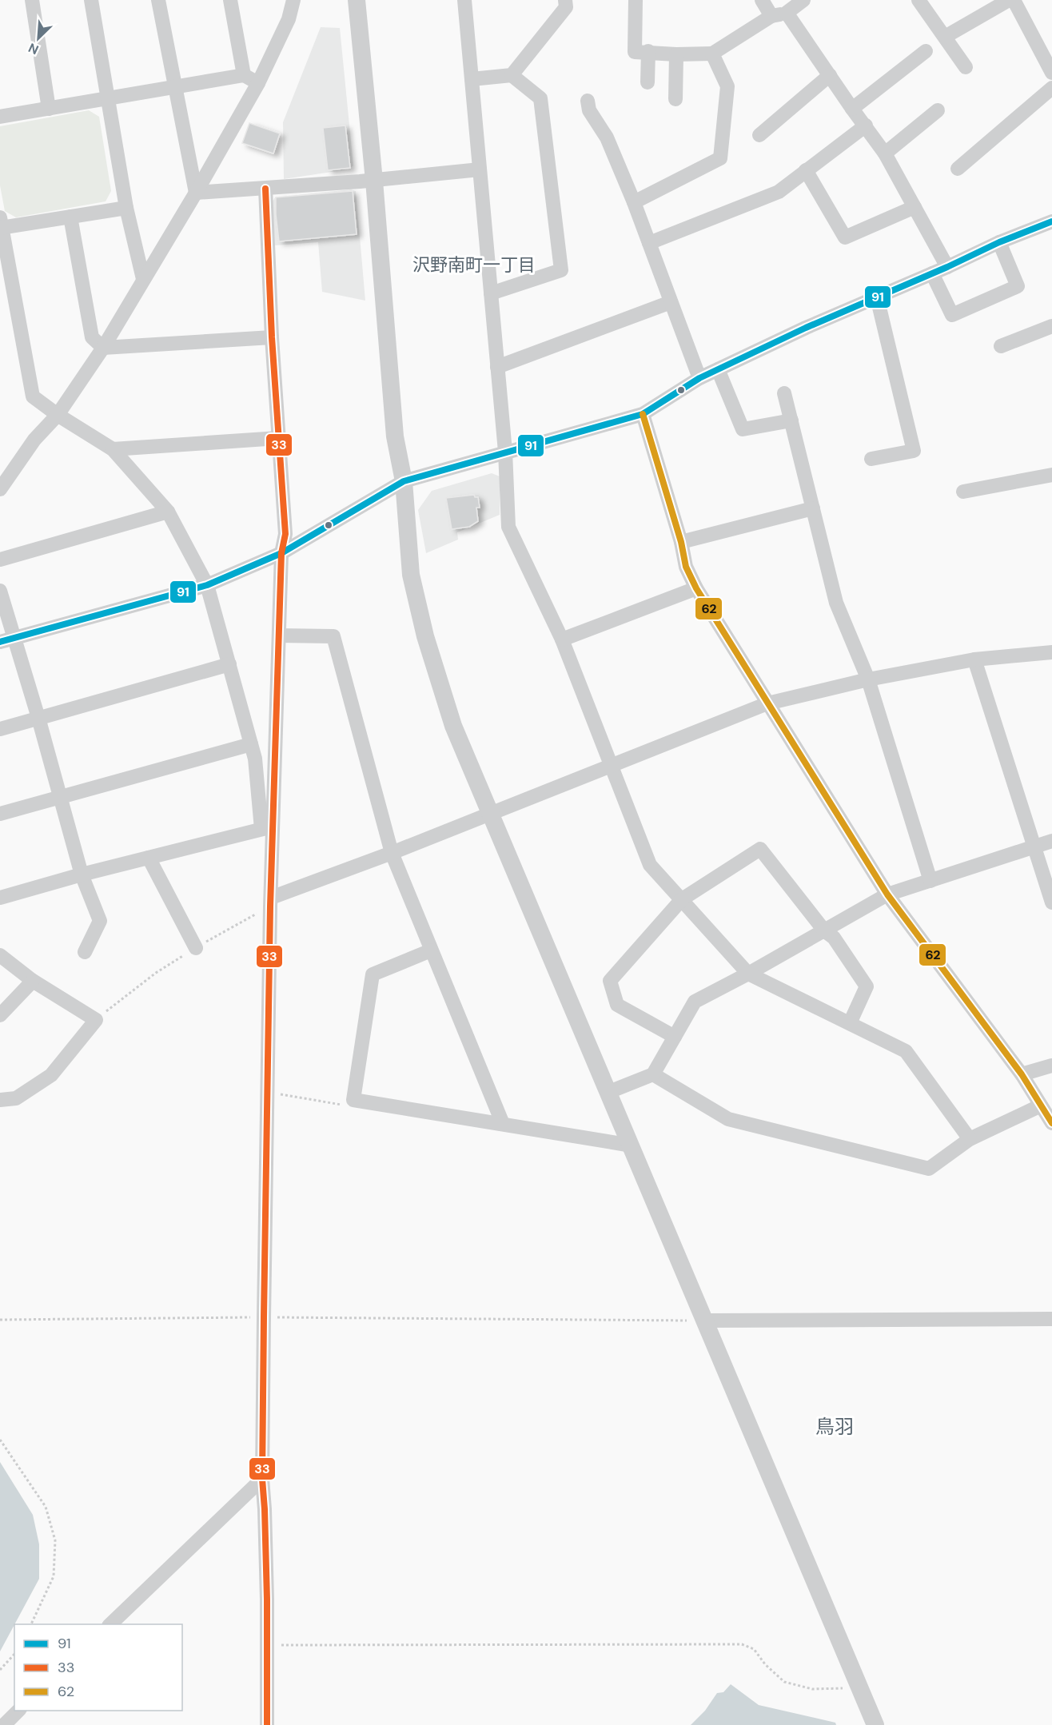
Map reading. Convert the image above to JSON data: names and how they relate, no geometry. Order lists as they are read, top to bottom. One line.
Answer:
{"districts":["沢野南町一丁目","鳥羽"],"lines":["transit line 33","transit line 91","transit line 62"],"legend":["91","33","62"],"north":"bottom left"}
